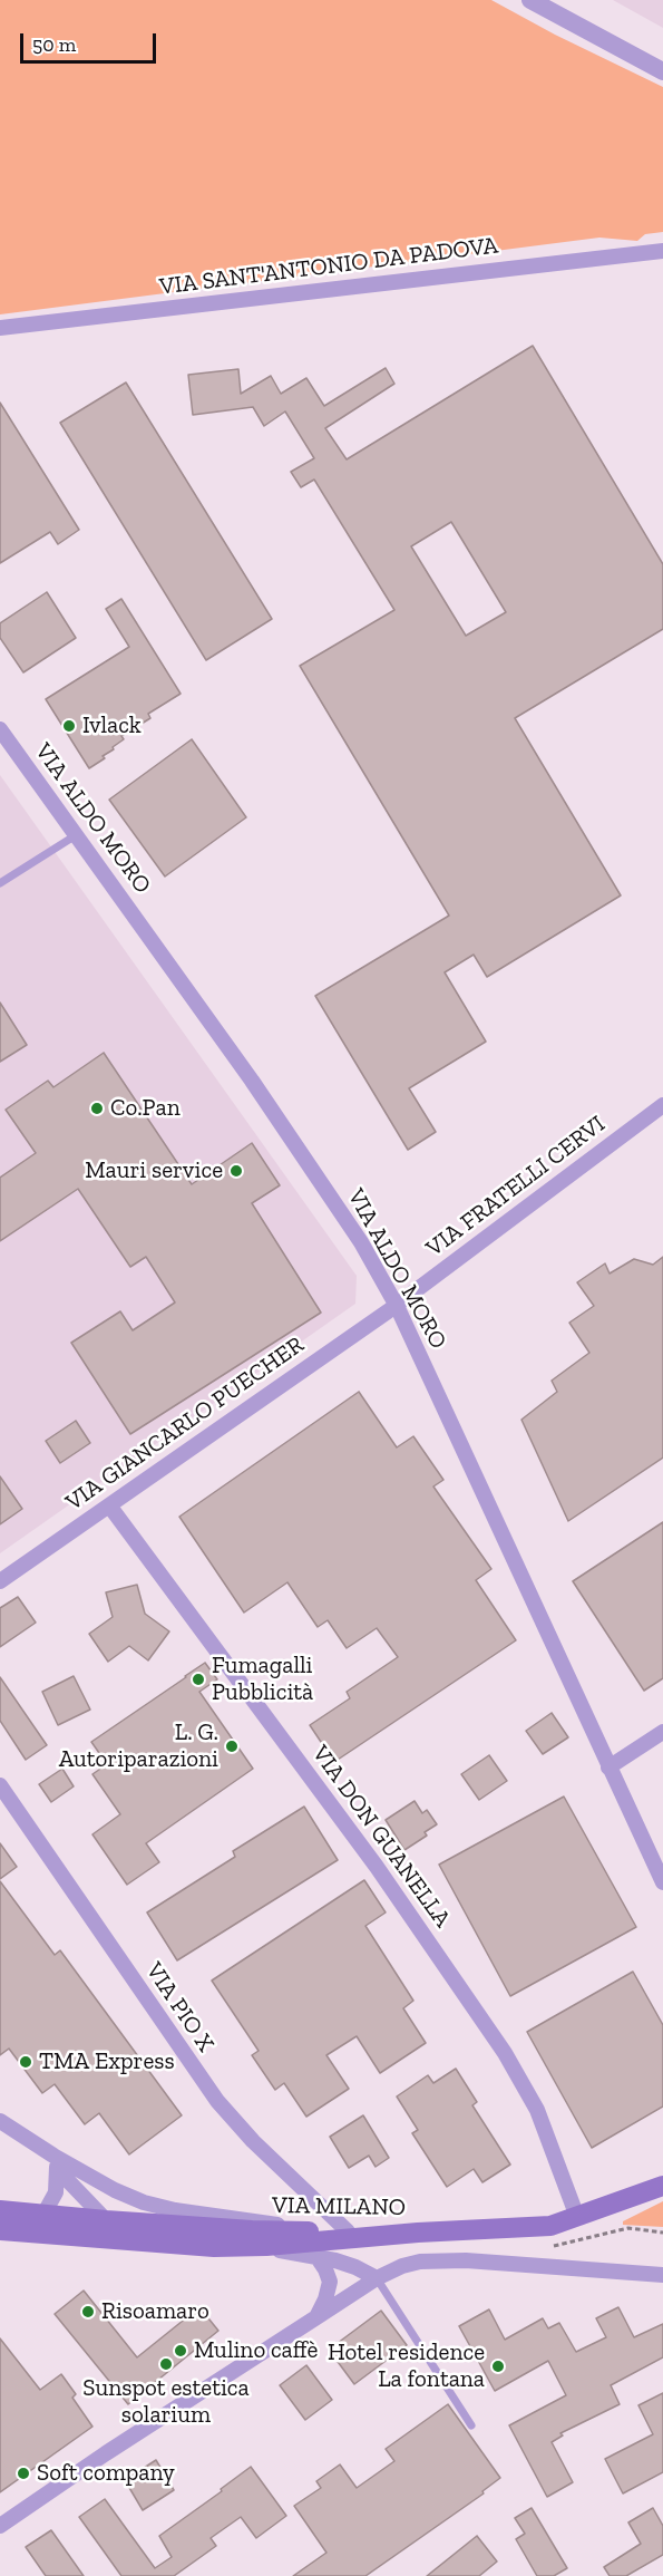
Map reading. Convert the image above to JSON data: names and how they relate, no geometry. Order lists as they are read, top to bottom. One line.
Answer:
{"streets":{"main road":["VIA MILANO"],"street":["VIA SANT'ANTONIO DA PADOVA","VIA ALDO MORO","VIA FRATELLI CERVI","VIA GIANCARLO PUECHER","VIA DON GUANELLA","VIA PIO X"]},"crossings":[["VIA ALDO MORO","VIA FRATELLI CERVI"],["VIA ALDO MORO","VIA GIANCARLO PUECHER"],["VIA FRATELLI CERVI","VIA GIANCARLO PUECHER"],["VIA GIANCARLO PUECHER","VIA DON GUANELLA"],["VIA PIO X","VIA MILANO"]],"places":["Ivlack","Co.Pan","Mauri service","Fumagalli Pubblicità","L. G. Autoriparazioni","TMA Express","Risoamaro","Mulino caffè","Sunspot estetica solarium","Hotel residence La fontana","Soft company"],"scale_bar":"50 m"}
